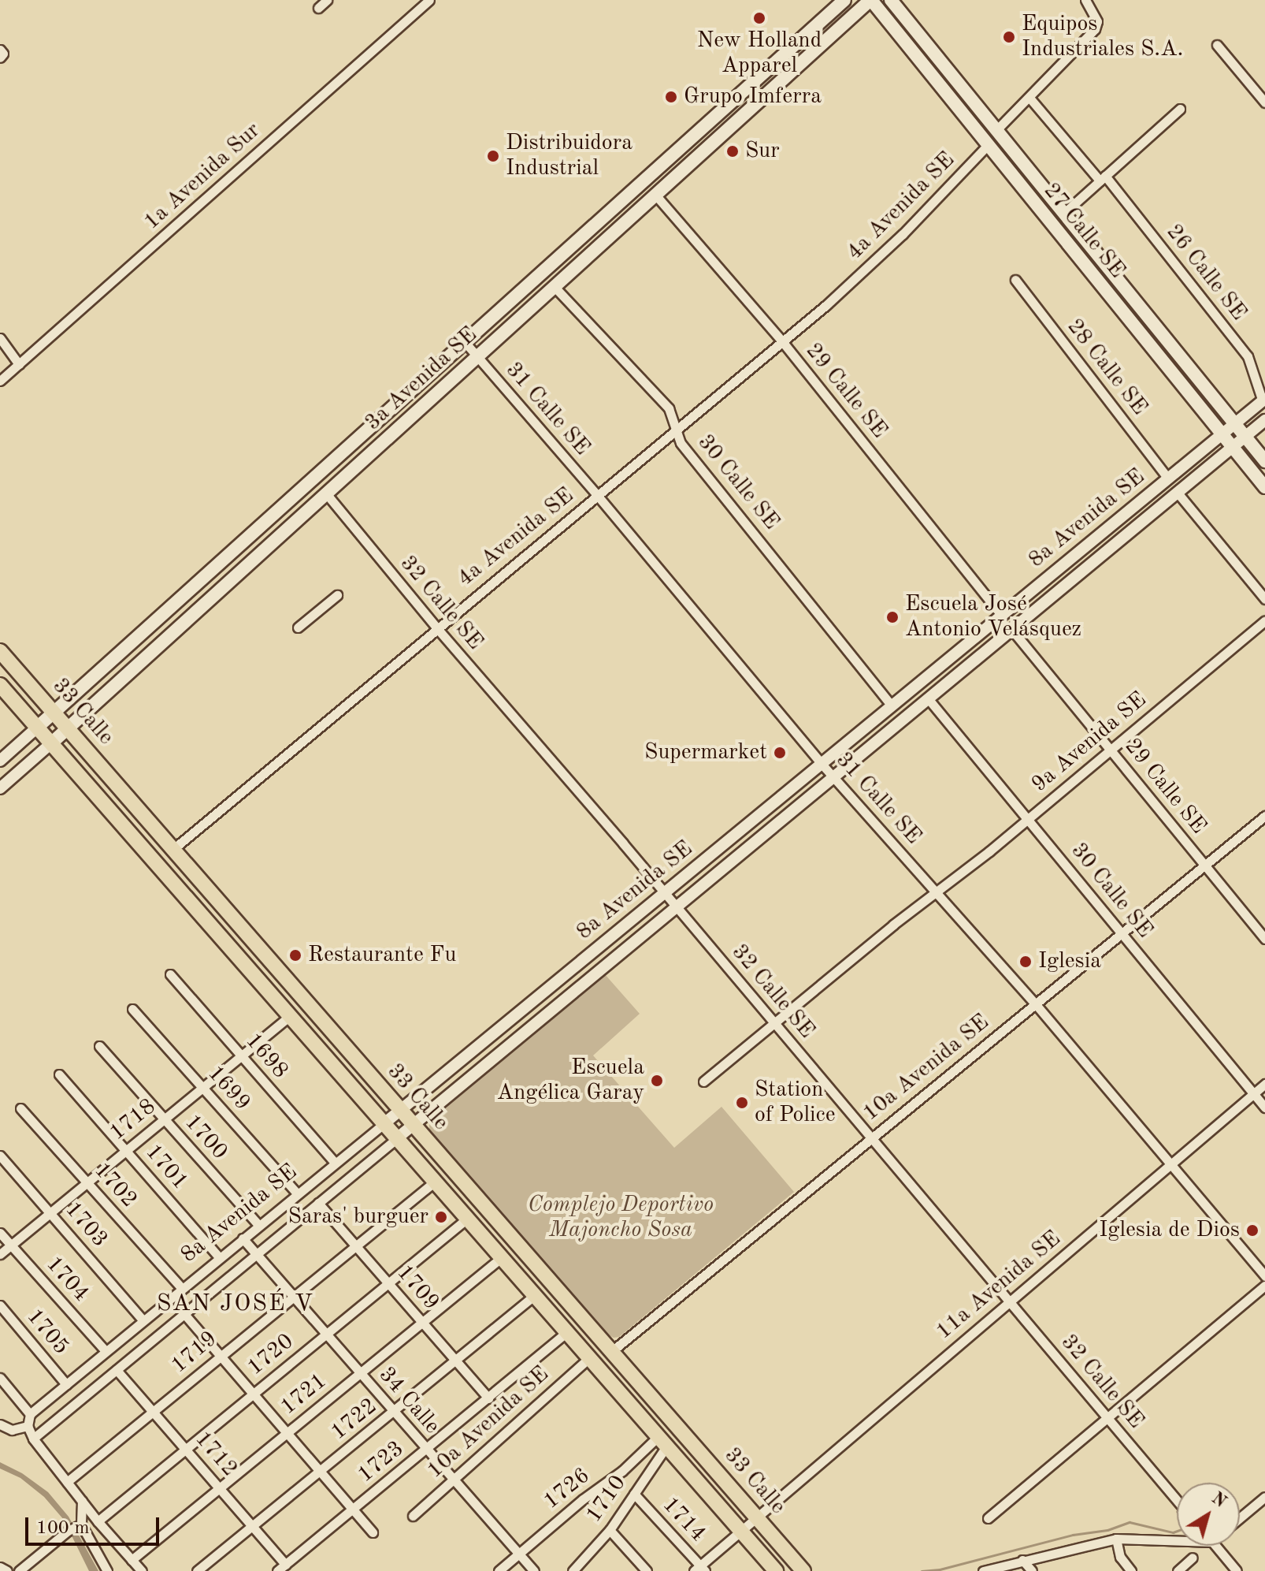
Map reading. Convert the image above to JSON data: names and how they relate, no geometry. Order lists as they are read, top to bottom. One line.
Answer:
{"streets":{"main road":["27 Calle SE","3a Avenida SE","33 Calle"],"street":["1a Avenida Sur","4a Avenida SE","26 Calle SE","28 Calle SE","29 Calle SE","31 Calle SE","30 Calle SE","8a Avenida SE","32 Calle SE","9a Avenida SE","1698","10a Avenida SE","1699","1718","1700","1701","1702","1703","1704","11a Avenida SE","1709","1705","1719","1720","1721","34 Calle","1722","1712","1723","1726","1710","1714"]},"crossings":[["4a Avenida SE","27 Calle SE"],["4a Avenida SE","29 Calle SE"],["4a Avenida SE","31 Calle SE"],["4a Avenida SE","30 Calle SE"],["4a Avenida SE","32 Calle SE"],["4a Avenida SE","33 Calle"],["27 Calle SE","3a Avenida SE"],["27 Calle SE","8a Avenida SE"],["26 Calle SE","8a Avenida SE"],["28 Calle SE","8a Avenida SE"],["3a Avenida SE","29 Calle SE"],["3a Avenida SE","31 Calle SE"],["3a Avenida SE","30 Calle SE"],["3a Avenida SE","32 Calle SE"],["3a Avenida SE","33 Calle"],["29 Calle SE","8a Avenida SE"],["29 Calle SE","9a Avenida SE"],["29 Calle SE","10a Avenida SE"],["31 Calle SE","8a Avenida SE"],["31 Calle SE","9a Avenida SE"],["31 Calle SE","10a Avenida SE"],["31 Calle SE","11a Avenida SE"],["30 Calle SE","8a Avenida SE"],["30 Calle SE","9a Avenida SE"],["30 Calle SE","10a Avenida SE"],["30 Calle SE","11a Avenida SE"],["8a Avenida SE","32 Calle SE"],["8a Avenida SE","33 Calle"],["8a Avenida SE","1698"],["8a Avenida SE","1699"],["8a Avenida SE","1700"],["8a Avenida SE","1701"],["8a Avenida SE","1702"],["8a Avenida SE","1703"],["8a Avenida SE","1704"],["8a Avenida SE","1709"],["8a Avenida SE","1705"],["8a Avenida SE","34 Calle"],["8a Avenida SE","1712"],["32 Calle SE","9a Avenida SE"],["32 Calle SE","10a Avenida SE"],["32 Calle SE","11a Avenida SE"],["33 Calle","10a Avenida SE"],["33 Calle","1718"],["33 Calle","11a Avenida SE"],["33 Calle","1719"],["33 Calle","1720"],["33 Calle","1721"],["33 Calle","1722"],["33 Calle","1723"],["33 Calle","1726"],["33 Calle","1710"],["1698","1718"],["10a Avenida SE","34 Calle"],["1699","1718"],["1718","1700"],["1718","1701"],["1718","1702"],["1718","1703"],["1718","1704"],["11a Avenida SE","1714"],["1709","1719"],["1709","1720"],["1709","1721"],["1709","1722"],["1709","1723"],["1719","34 Calle"],["1719","1712"],["1720","34 Calle"],["1720","1712"],["1721","34 Calle"],["1721","1712"],["34 Calle","1722"],["34 Calle","1723"],["34 Calle","1726"],["1722","1712"],["1712","1723"],["1726","1710"],["1710","1714"]],"districts":["SAN JOSÉ V"],"parks":["Complejo Deportivo Majoncho Sosa"],"places":["New Holland Apparel","Equipos Industriales S.A.","Grupo Imferra","Sur","Distribuidora Industrial","Escuela José Antonio Velásquez","Supermarket","Restaurante Fu","Iglesia","Escuela Angélica Garay","Station of Police","Saras' burguer","Iglesia de Dios"],"scale_bar":"100 m","north":"top right"}
